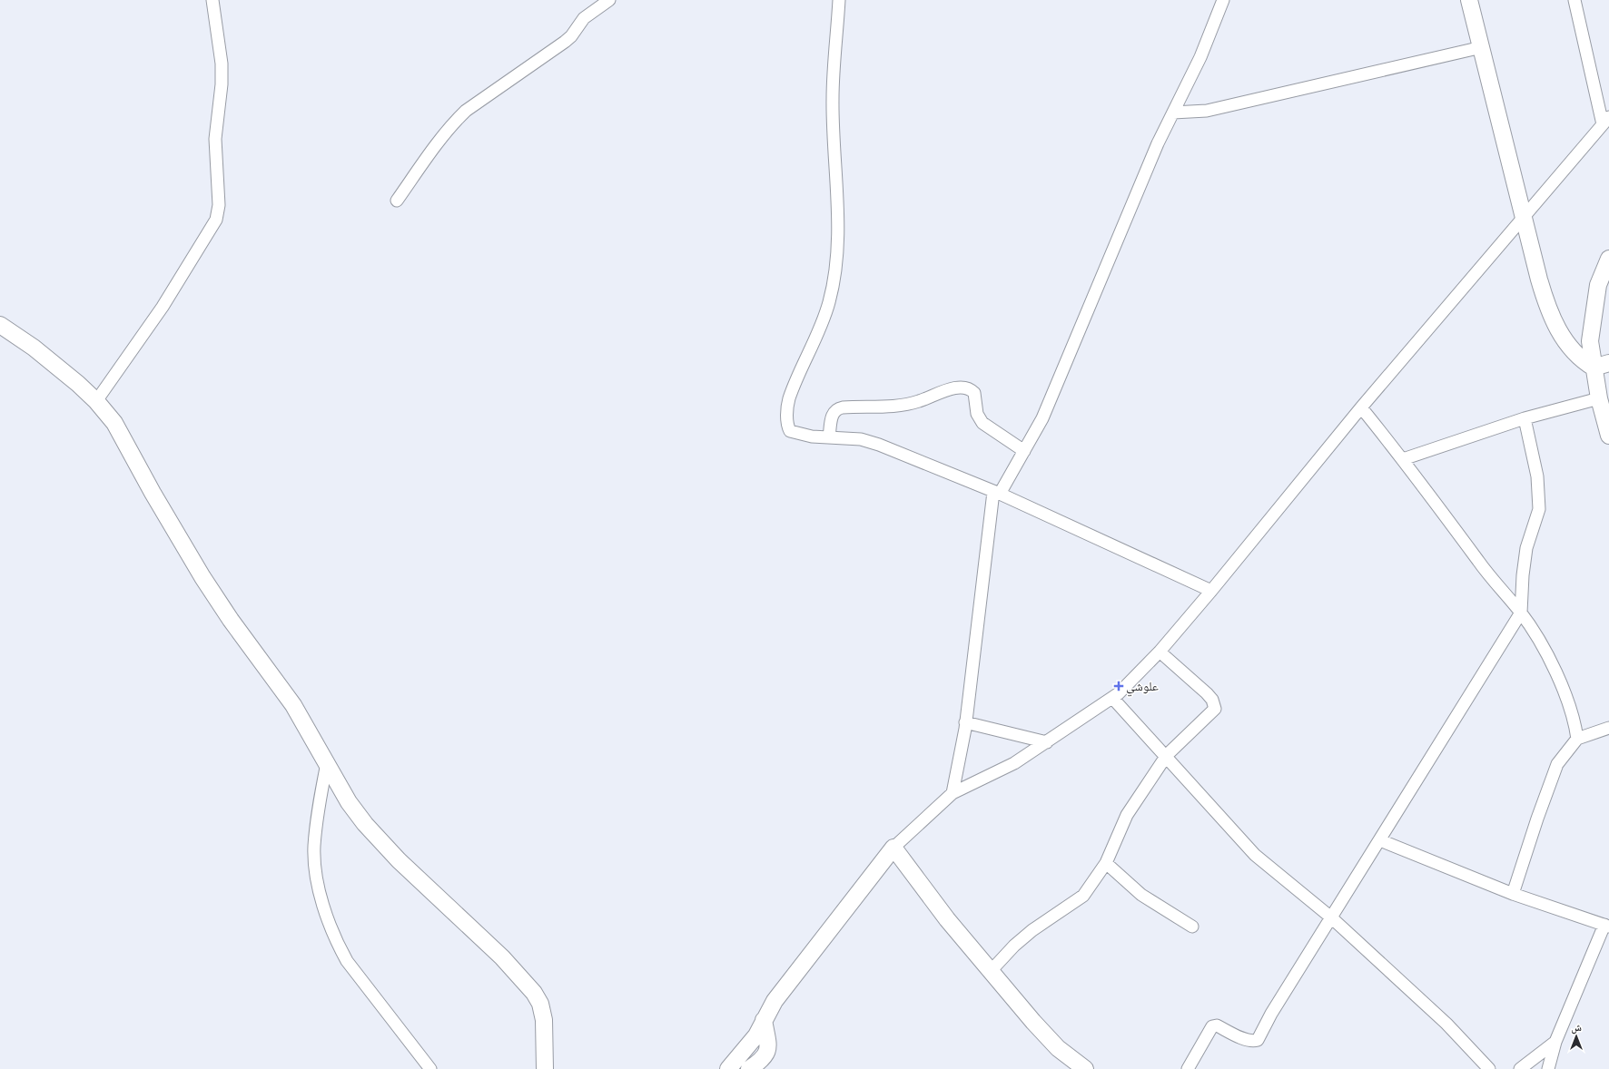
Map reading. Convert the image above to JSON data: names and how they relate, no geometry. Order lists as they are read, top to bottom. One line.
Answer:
{"places":{"health":["علوشي"]},"north":"top"}
